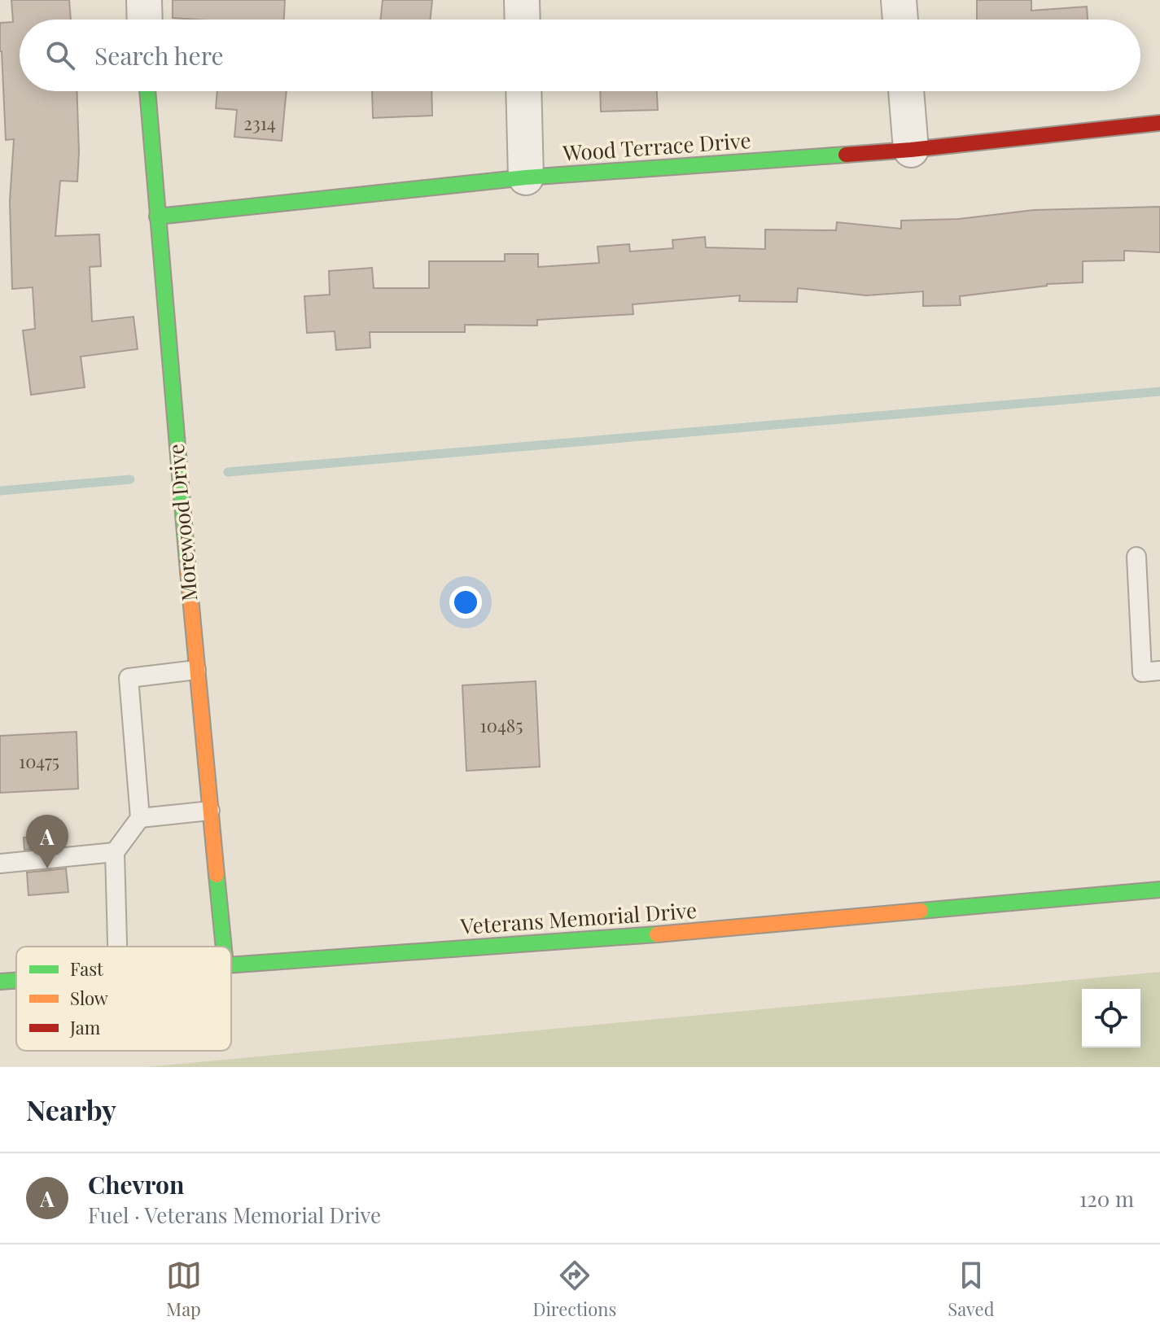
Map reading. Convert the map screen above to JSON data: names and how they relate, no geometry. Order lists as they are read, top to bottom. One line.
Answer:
{"streets":{"street":["Wood Terrace Drive","Morewood Drive","Veterans Memorial Drive"]},"crossings":[["Wood Terrace Drive","Morewood Drive"]],"house_numbers":["2314","10485","10475"],"legend":["Fast","Slow","Jam"],"page":{"search":"Search here","pins":"A","heading":"Nearby","list":[{"mark":"A","name":"Chevron","note":"Fuel · Veterans Memorial Drive","value":"120 m"}],"nav":["Map","Directions","Saved"]}}
